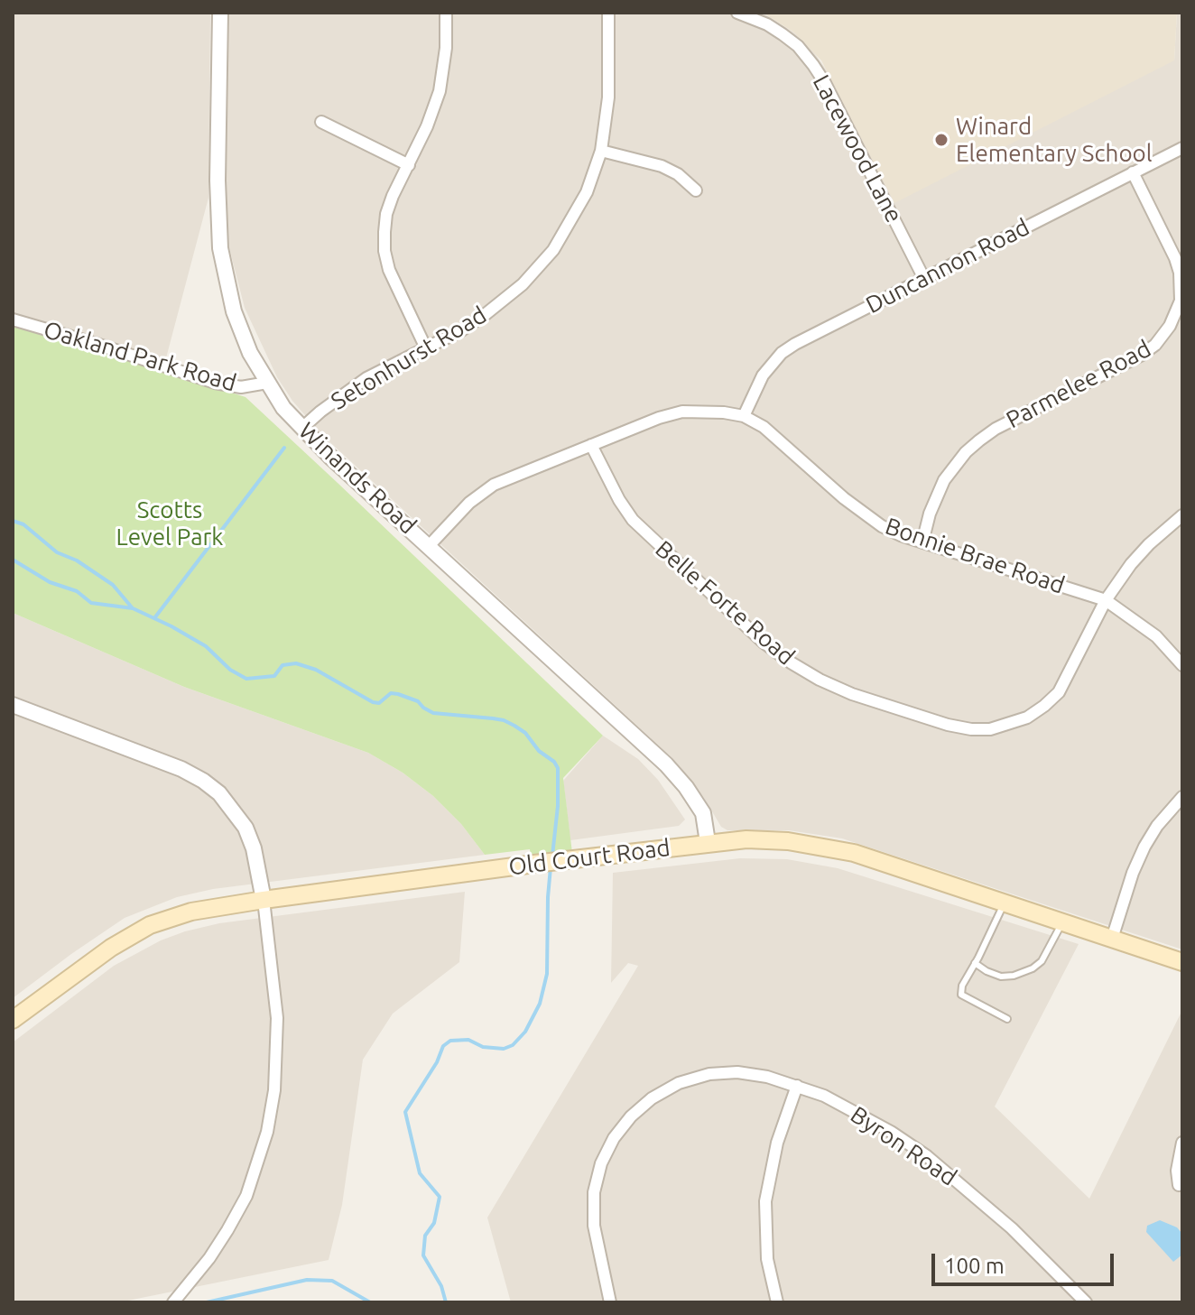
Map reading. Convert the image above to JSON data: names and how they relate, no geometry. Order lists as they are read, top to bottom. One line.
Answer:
{"streets":{"main road":["Old Court Road"],"street":["Lacewood Lane","Duncannon Road","Oakland Park Road","Setonhurst Road","Parmelee Road","Winands Road","Bonnie Brae Road","Belle Forte Road","Byron Road"]},"crossings":[["Lacewood Lane","Duncannon Road"],["Duncannon Road","Parmelee Road"],["Duncannon Road","Bonnie Brae Road"],["Oakland Park Road","Winands Road"],["Setonhurst Road","Winands Road"],["Parmelee Road","Bonnie Brae Road"],["Winands Road","Bonnie Brae Road"],["Winands Road","Old Court Road"],["Bonnie Brae Road","Belle Forte Road"]],"parks":["Scotts Level Park"],"places":["Winard Elementary School"],"scale_bar":"100 m"}
